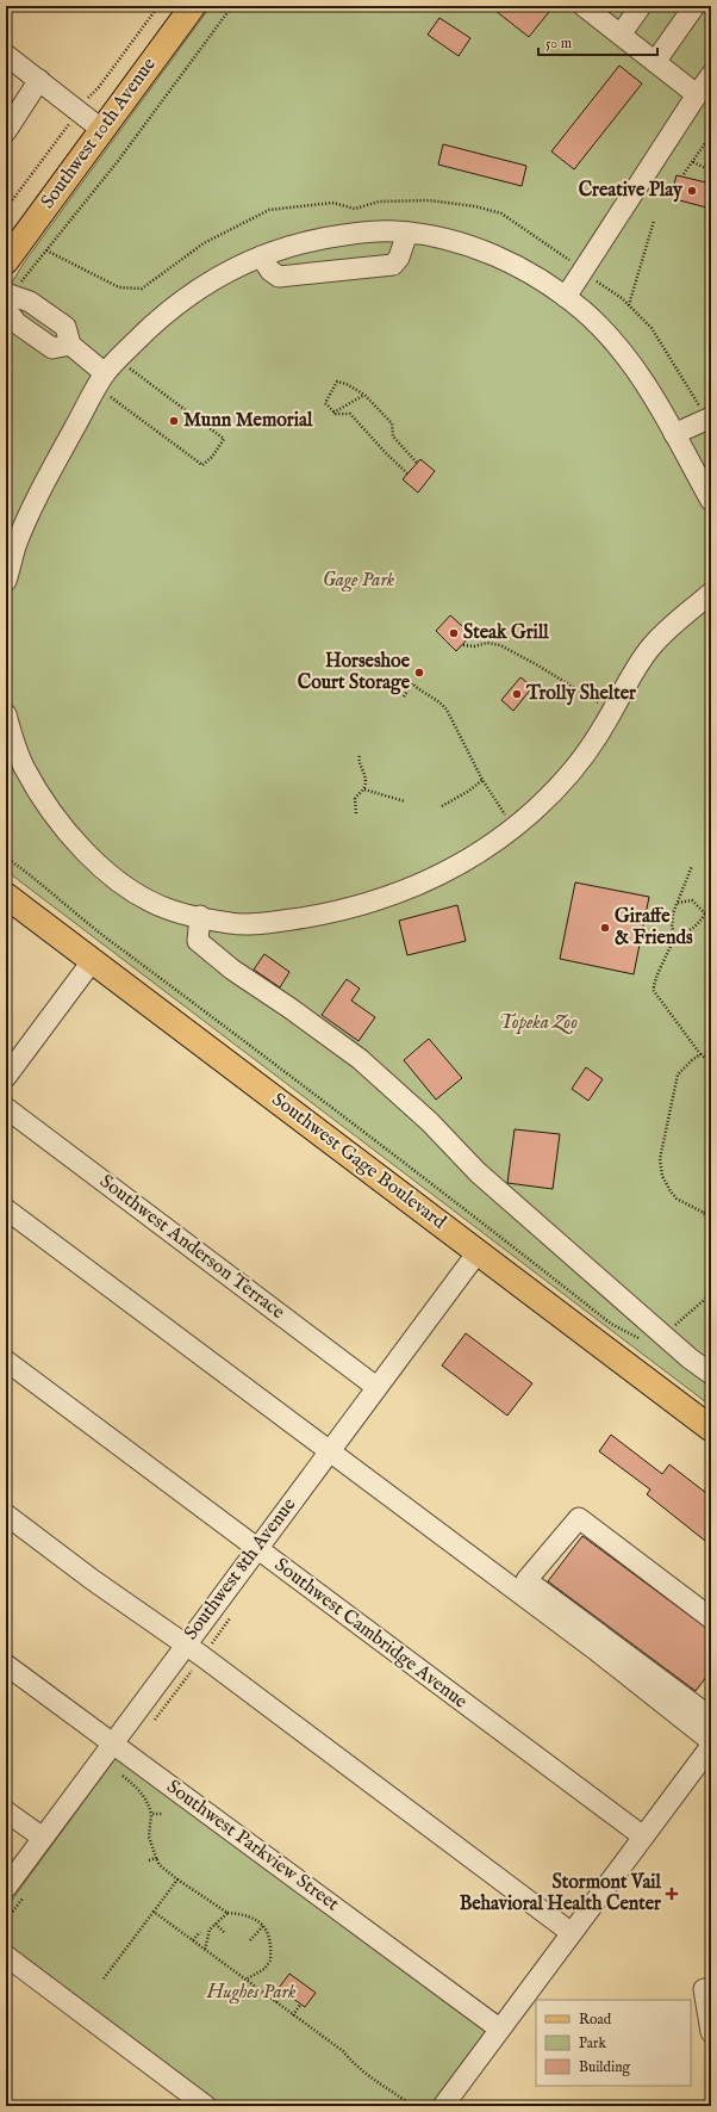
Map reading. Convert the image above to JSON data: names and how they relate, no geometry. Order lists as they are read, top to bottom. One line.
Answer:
{"streets":{"main road":["Southwest 10th Avenue","Southwest Gage Boulevard"],"street":["Southwest Anderson Terrace","Southwest 8th Avenue","Southwest Cambridge Avenue","Southwest Parkview Street"]},"crossings":[["Southwest Gage Boulevard","Southwest 8th Avenue"],["Southwest Anderson Terrace","Southwest 8th Avenue"],["Southwest 8th Avenue","Southwest Cambridge Avenue"],["Southwest 8th Avenue","Southwest Parkview Street"]],"parks":["Gage Park","Topeka Zoo","Hughes Park"],"places":{"other":["Creative Play","Munn Memorial","Steak Grill","Horseshoe Court Storage","Trolly Shelter","Giraffe & Friends"],"health":["Stormont Vail Behavioral Health Center"]},"legend":["Road","Park","Building"],"scale_bar":"50 m"}
